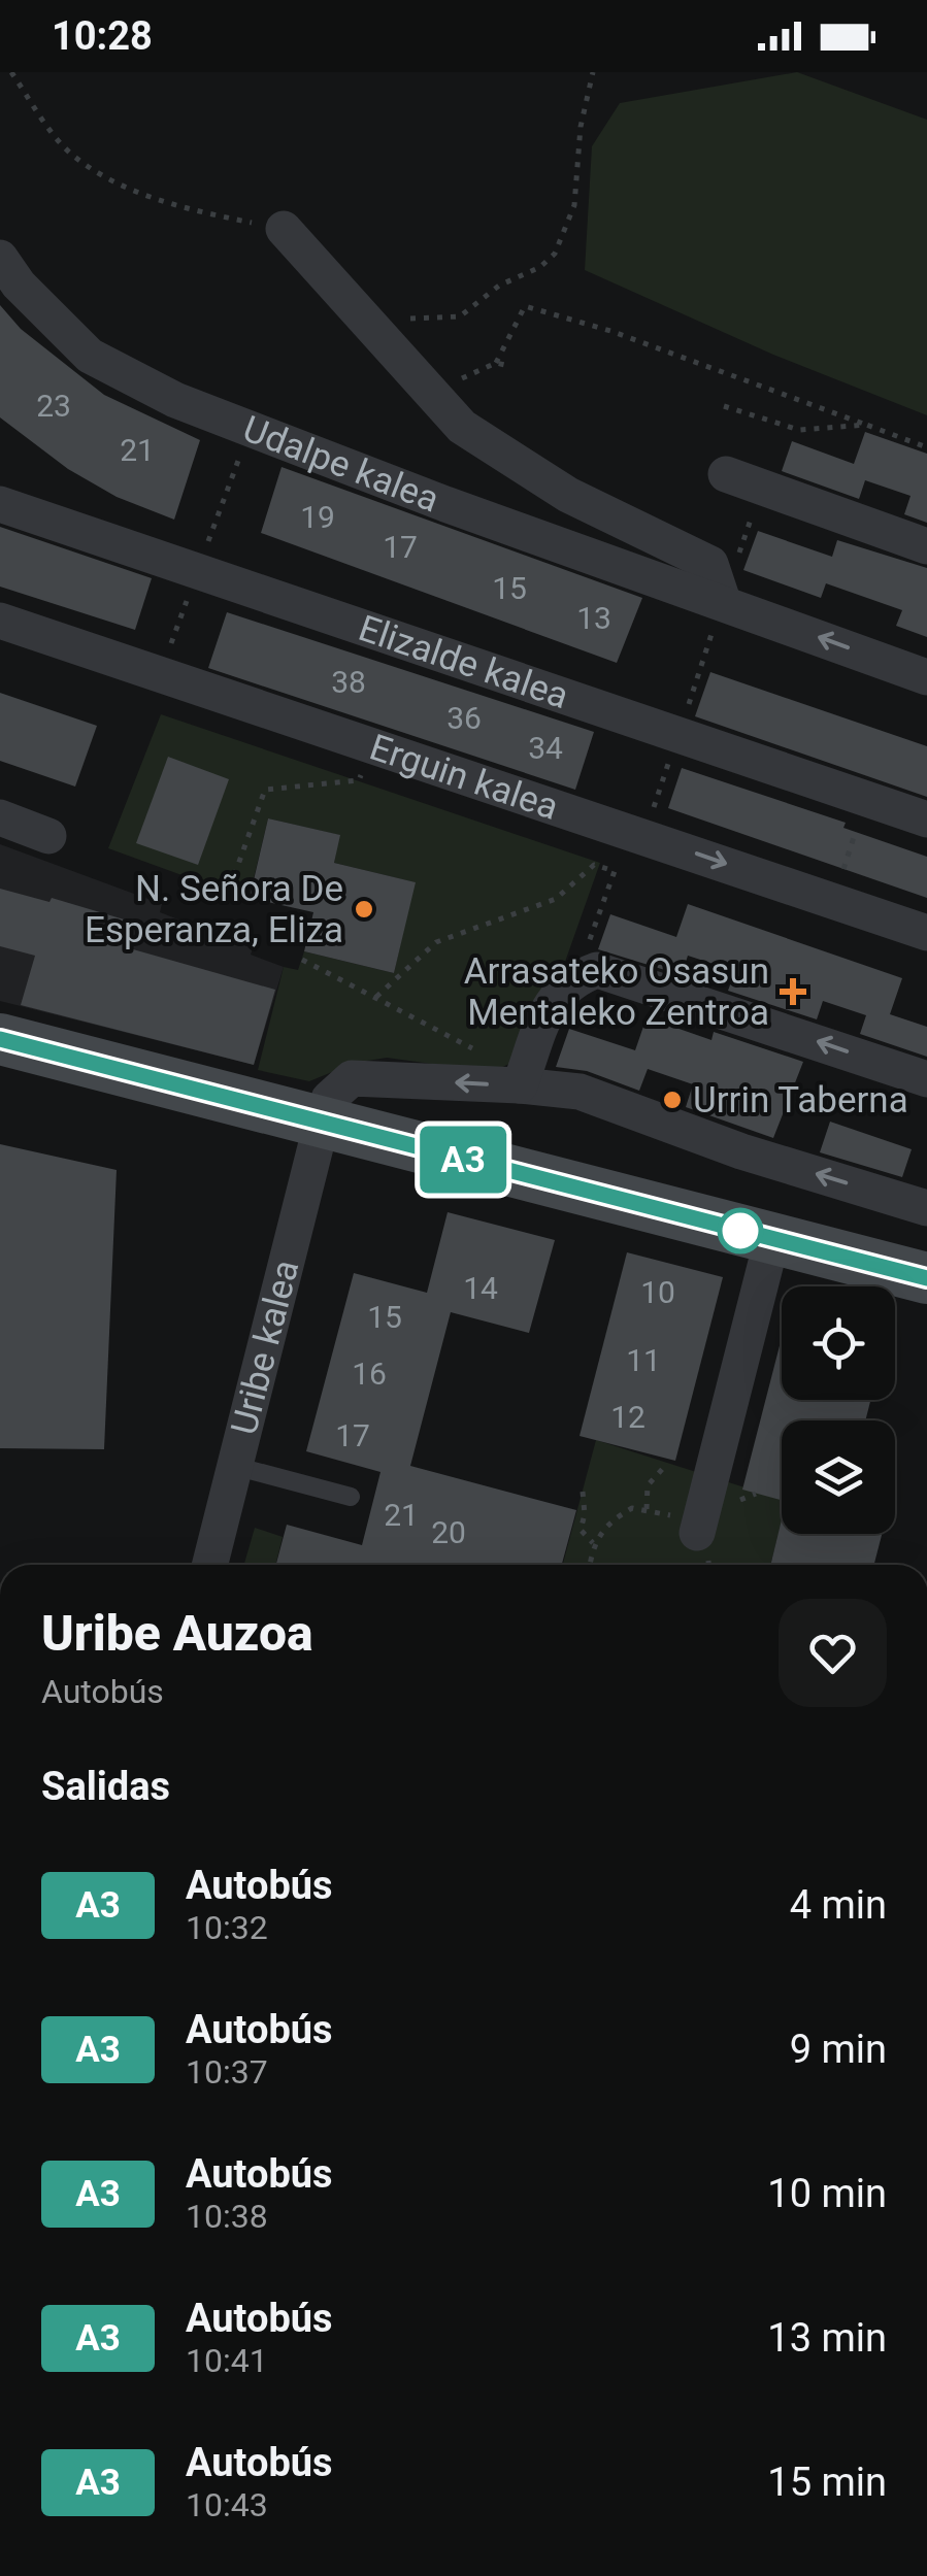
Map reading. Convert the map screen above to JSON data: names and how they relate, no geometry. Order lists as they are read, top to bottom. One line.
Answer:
{"streets":{"street":["Udalpe kalea","Elizalde kalea","Erguin kalea","Uribe kalea"]},"places":{"other":["N. Señora De Esperanza, Eliza","Urrin Taberna"],"health":["Arrasateko Osasun Mentaleko Zentroa"]},"lines":["bus line A3"],"house_numbers":["23","21","19","17","15","13","38","36","34","14","10","15","11","16","12","17","21","20"],"page":{"status":"10:28","on_map":"A3","heading":[["Uribe Auzoa","Autobús"],"Salidas"],"list":[{"mark":"A3","name":"Autobús","note":"10:32","value":"4 min"},{"mark":"A3","name":"Autobús","note":"10:37","value":"9 min"},{"mark":"A3","name":"Autobús","note":"10:38","value":"10 min"},{"mark":"A3","name":"Autobús","note":"10:41","value":"13 min"},{"mark":"A3","name":"Autobús","note":"10:43","value":"15 min"}]}}
